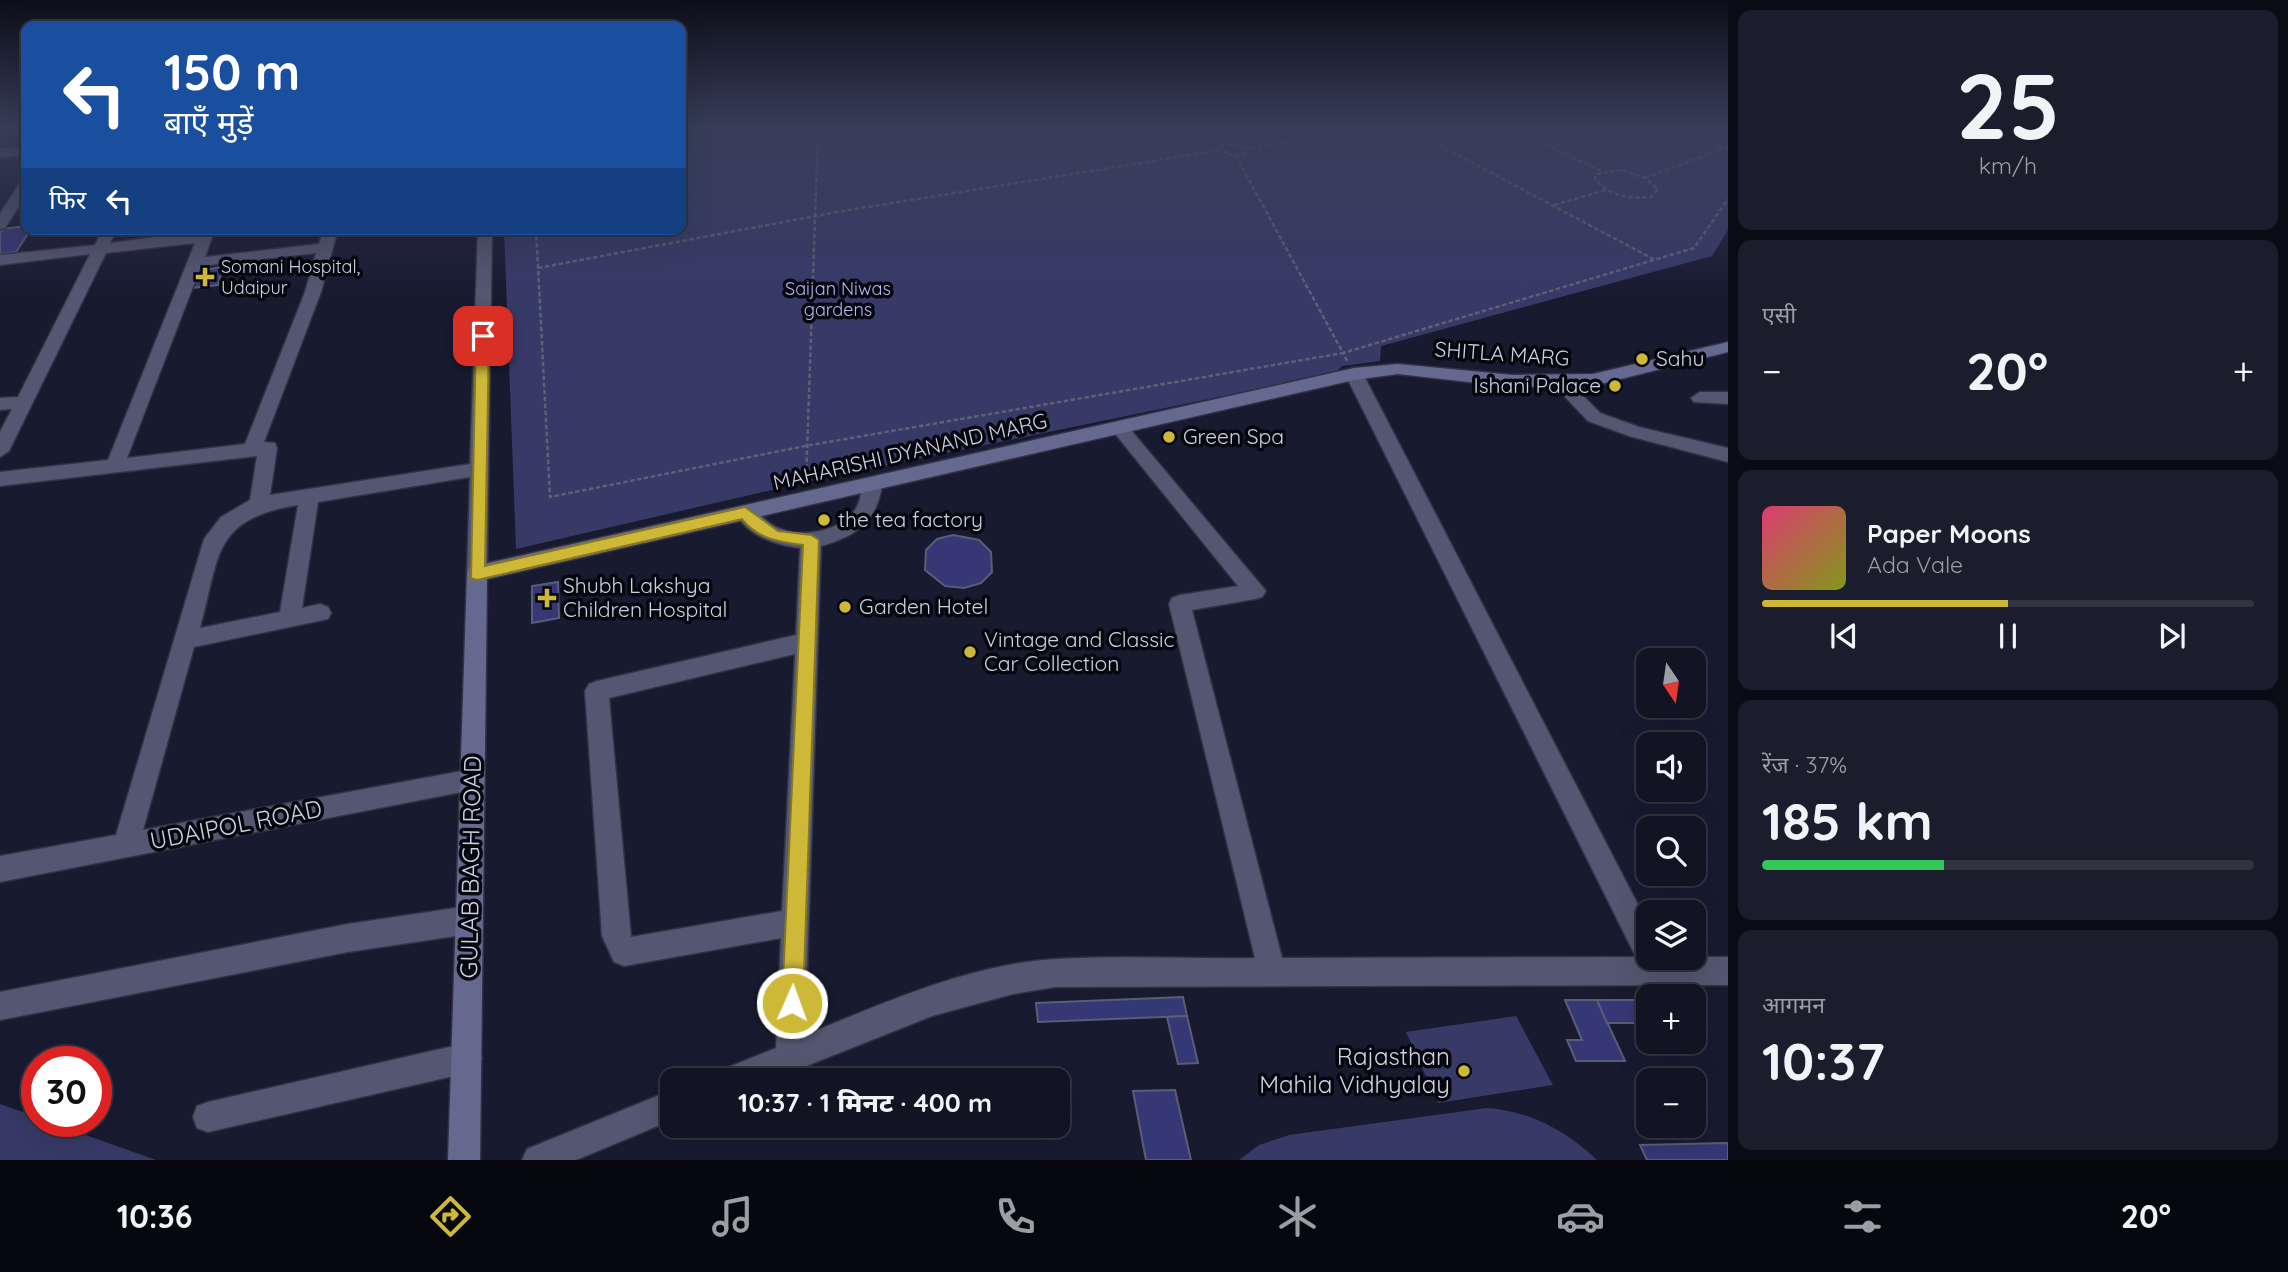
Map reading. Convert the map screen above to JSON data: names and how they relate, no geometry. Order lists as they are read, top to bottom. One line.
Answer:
{"streets":{"main road":["SHITLA MARG","MAHARISHI DYANAND MARG","GULAB BAGH ROAD"],"street":["UDAIPOL ROAD"]},"crossings":[["SHITLA MARG","MAHARISHI DYANAND MARG"],["MAHARISHI DYANAND MARG","GULAB BAGH ROAD"],["UDAIPOL ROAD","GULAB BAGH ROAD"]],"parks":["Saijan Niwas gardens"],"places":{"health":["Somani Hospital, Udaipur","Shubh Lakshya Children Hospital"],"other":["Sahu","Ishani Palace","Green Spa","the tea factory","Garden Hotel","Vintage and Classic Car Collection","Rajasthan Mahila Vidhyalay"]},"north":"bottom","page":{"tile":[["25","km/h"],"एसी",["रेंज · 37%","185 km"],["आगमन","10:37"]],"turn":["150 m","बाएँ मुड़ें"],"then":"फिर","heat":["−","20°","+"],"song":["Paper Moons","Ada Vale"],"map_buttons":["+","−"],"limit":"30","trip":"10:37 · 1 मिनट · 400 m","tabs":["10:36","20°"]}}
